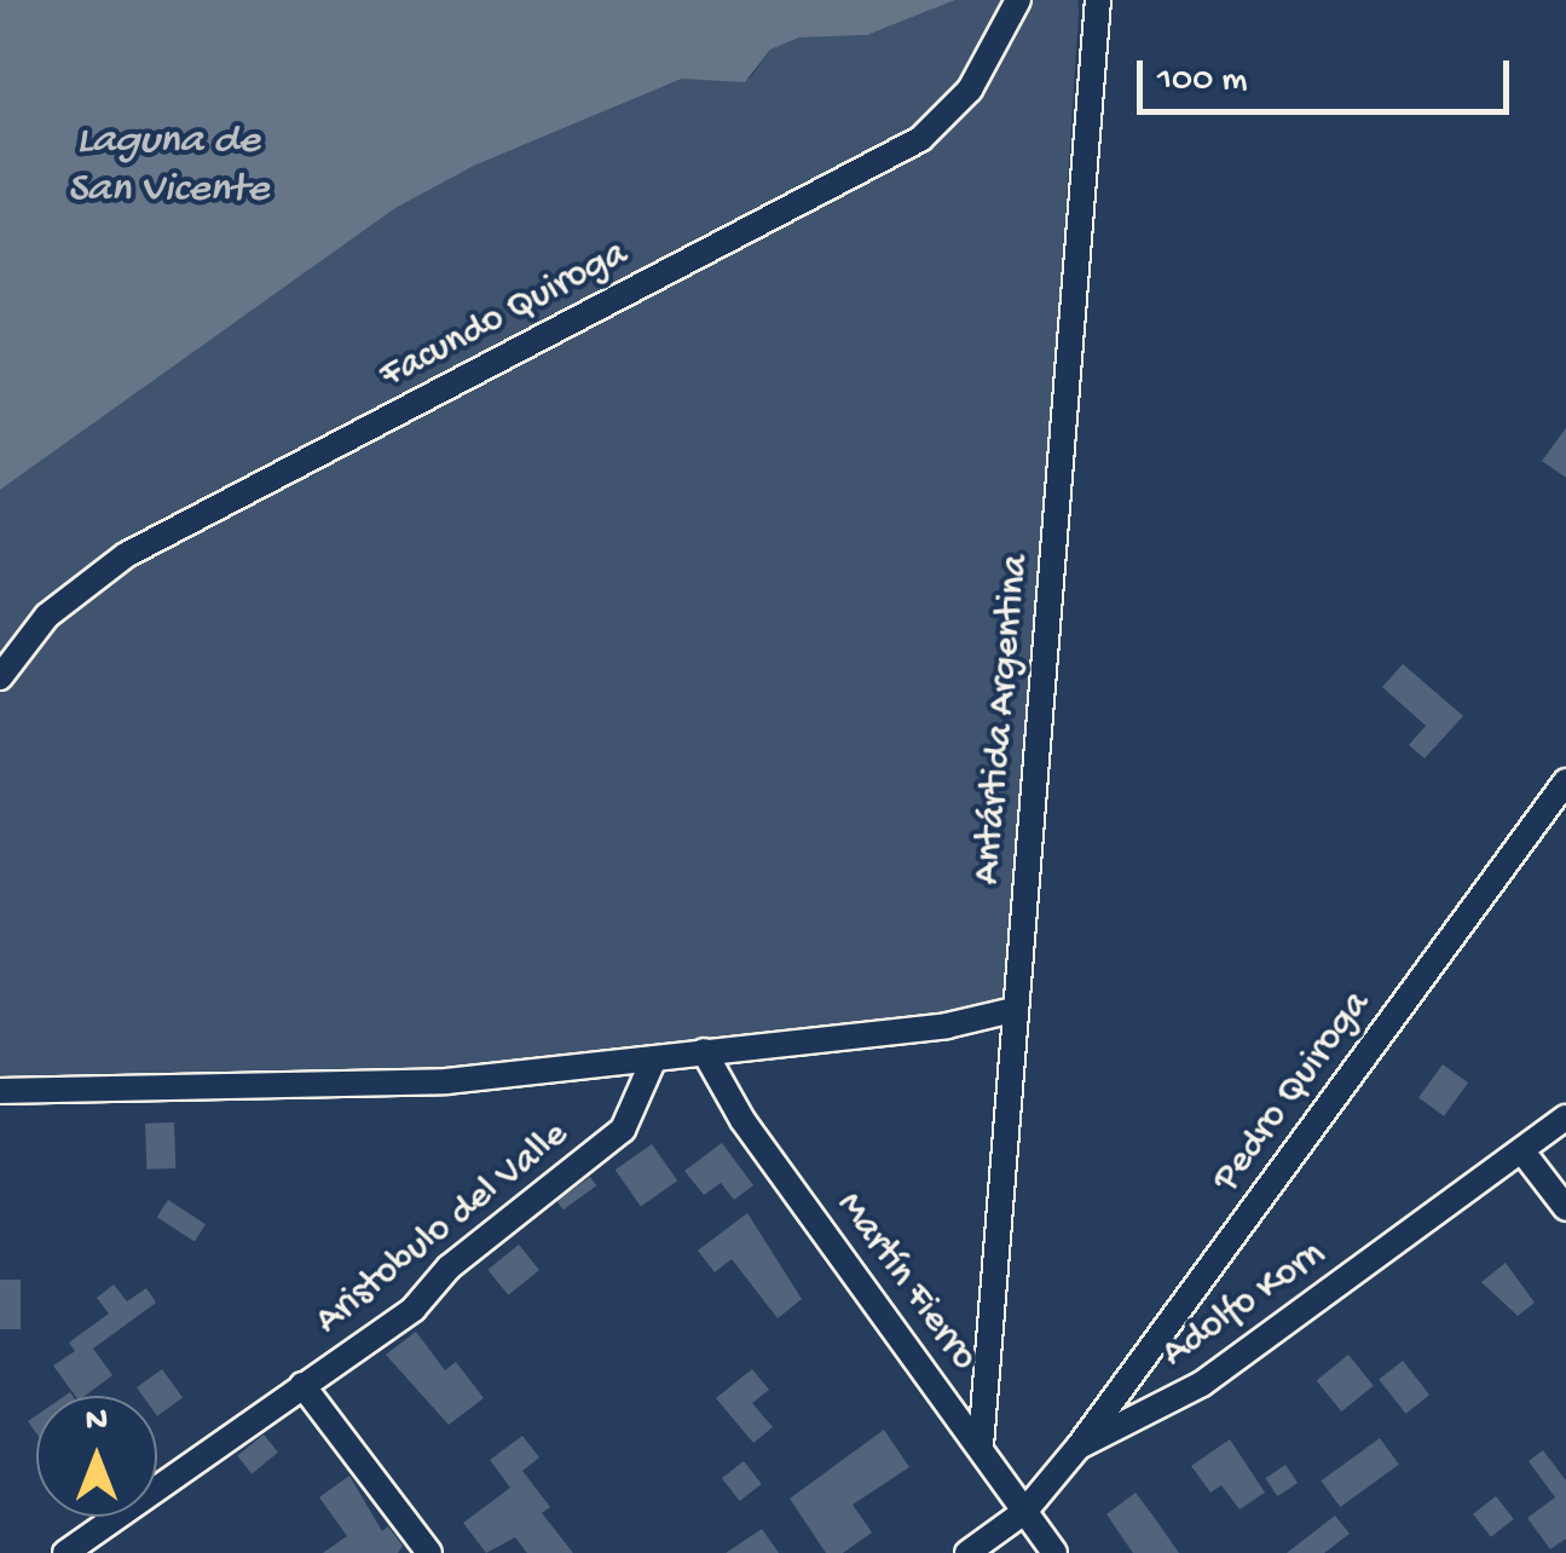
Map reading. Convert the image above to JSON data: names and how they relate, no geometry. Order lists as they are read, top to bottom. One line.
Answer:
{"streets":{"street":["Facundo Quiroga","Antártida Argentina","Pedro Quiroga","Aristobulo del Valle","Martín Fierro","Adolfo Korn"]},"crossings":[["Antártida Argentina","Martín Fierro"],["Pedro Quiroga","Adolfo Korn"],["Martín Fierro","Adolfo Korn"]],"water":["Laguna de San Vicente"],"scale_bar":"100 m","north":"top"}
